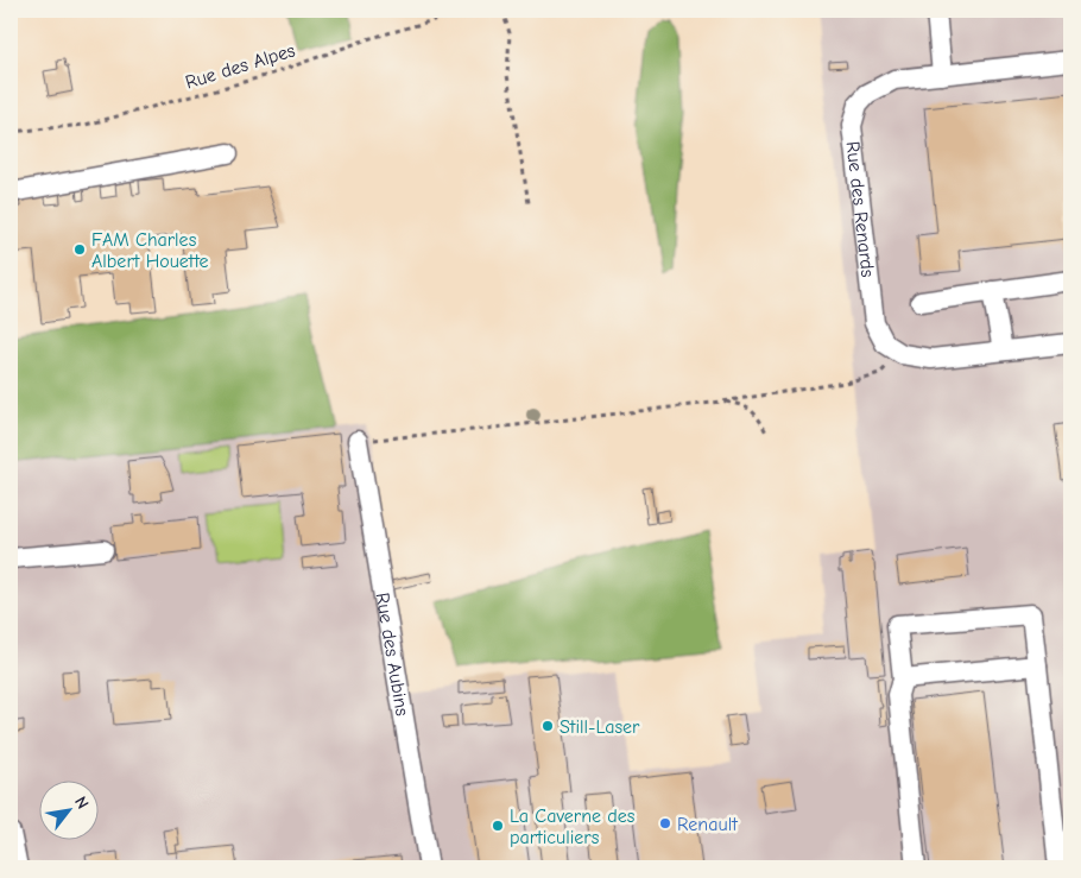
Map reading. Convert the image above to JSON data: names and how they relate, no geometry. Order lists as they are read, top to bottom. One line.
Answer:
{"streets":{"street":["Rue des Renards","Rue des Aubins"],"path":["Rue des Alpes"]},"places":["FAM Charles Albert Houette","Still-Laser","Renault","La Caverne des particuliers"],"north":"top right"}
